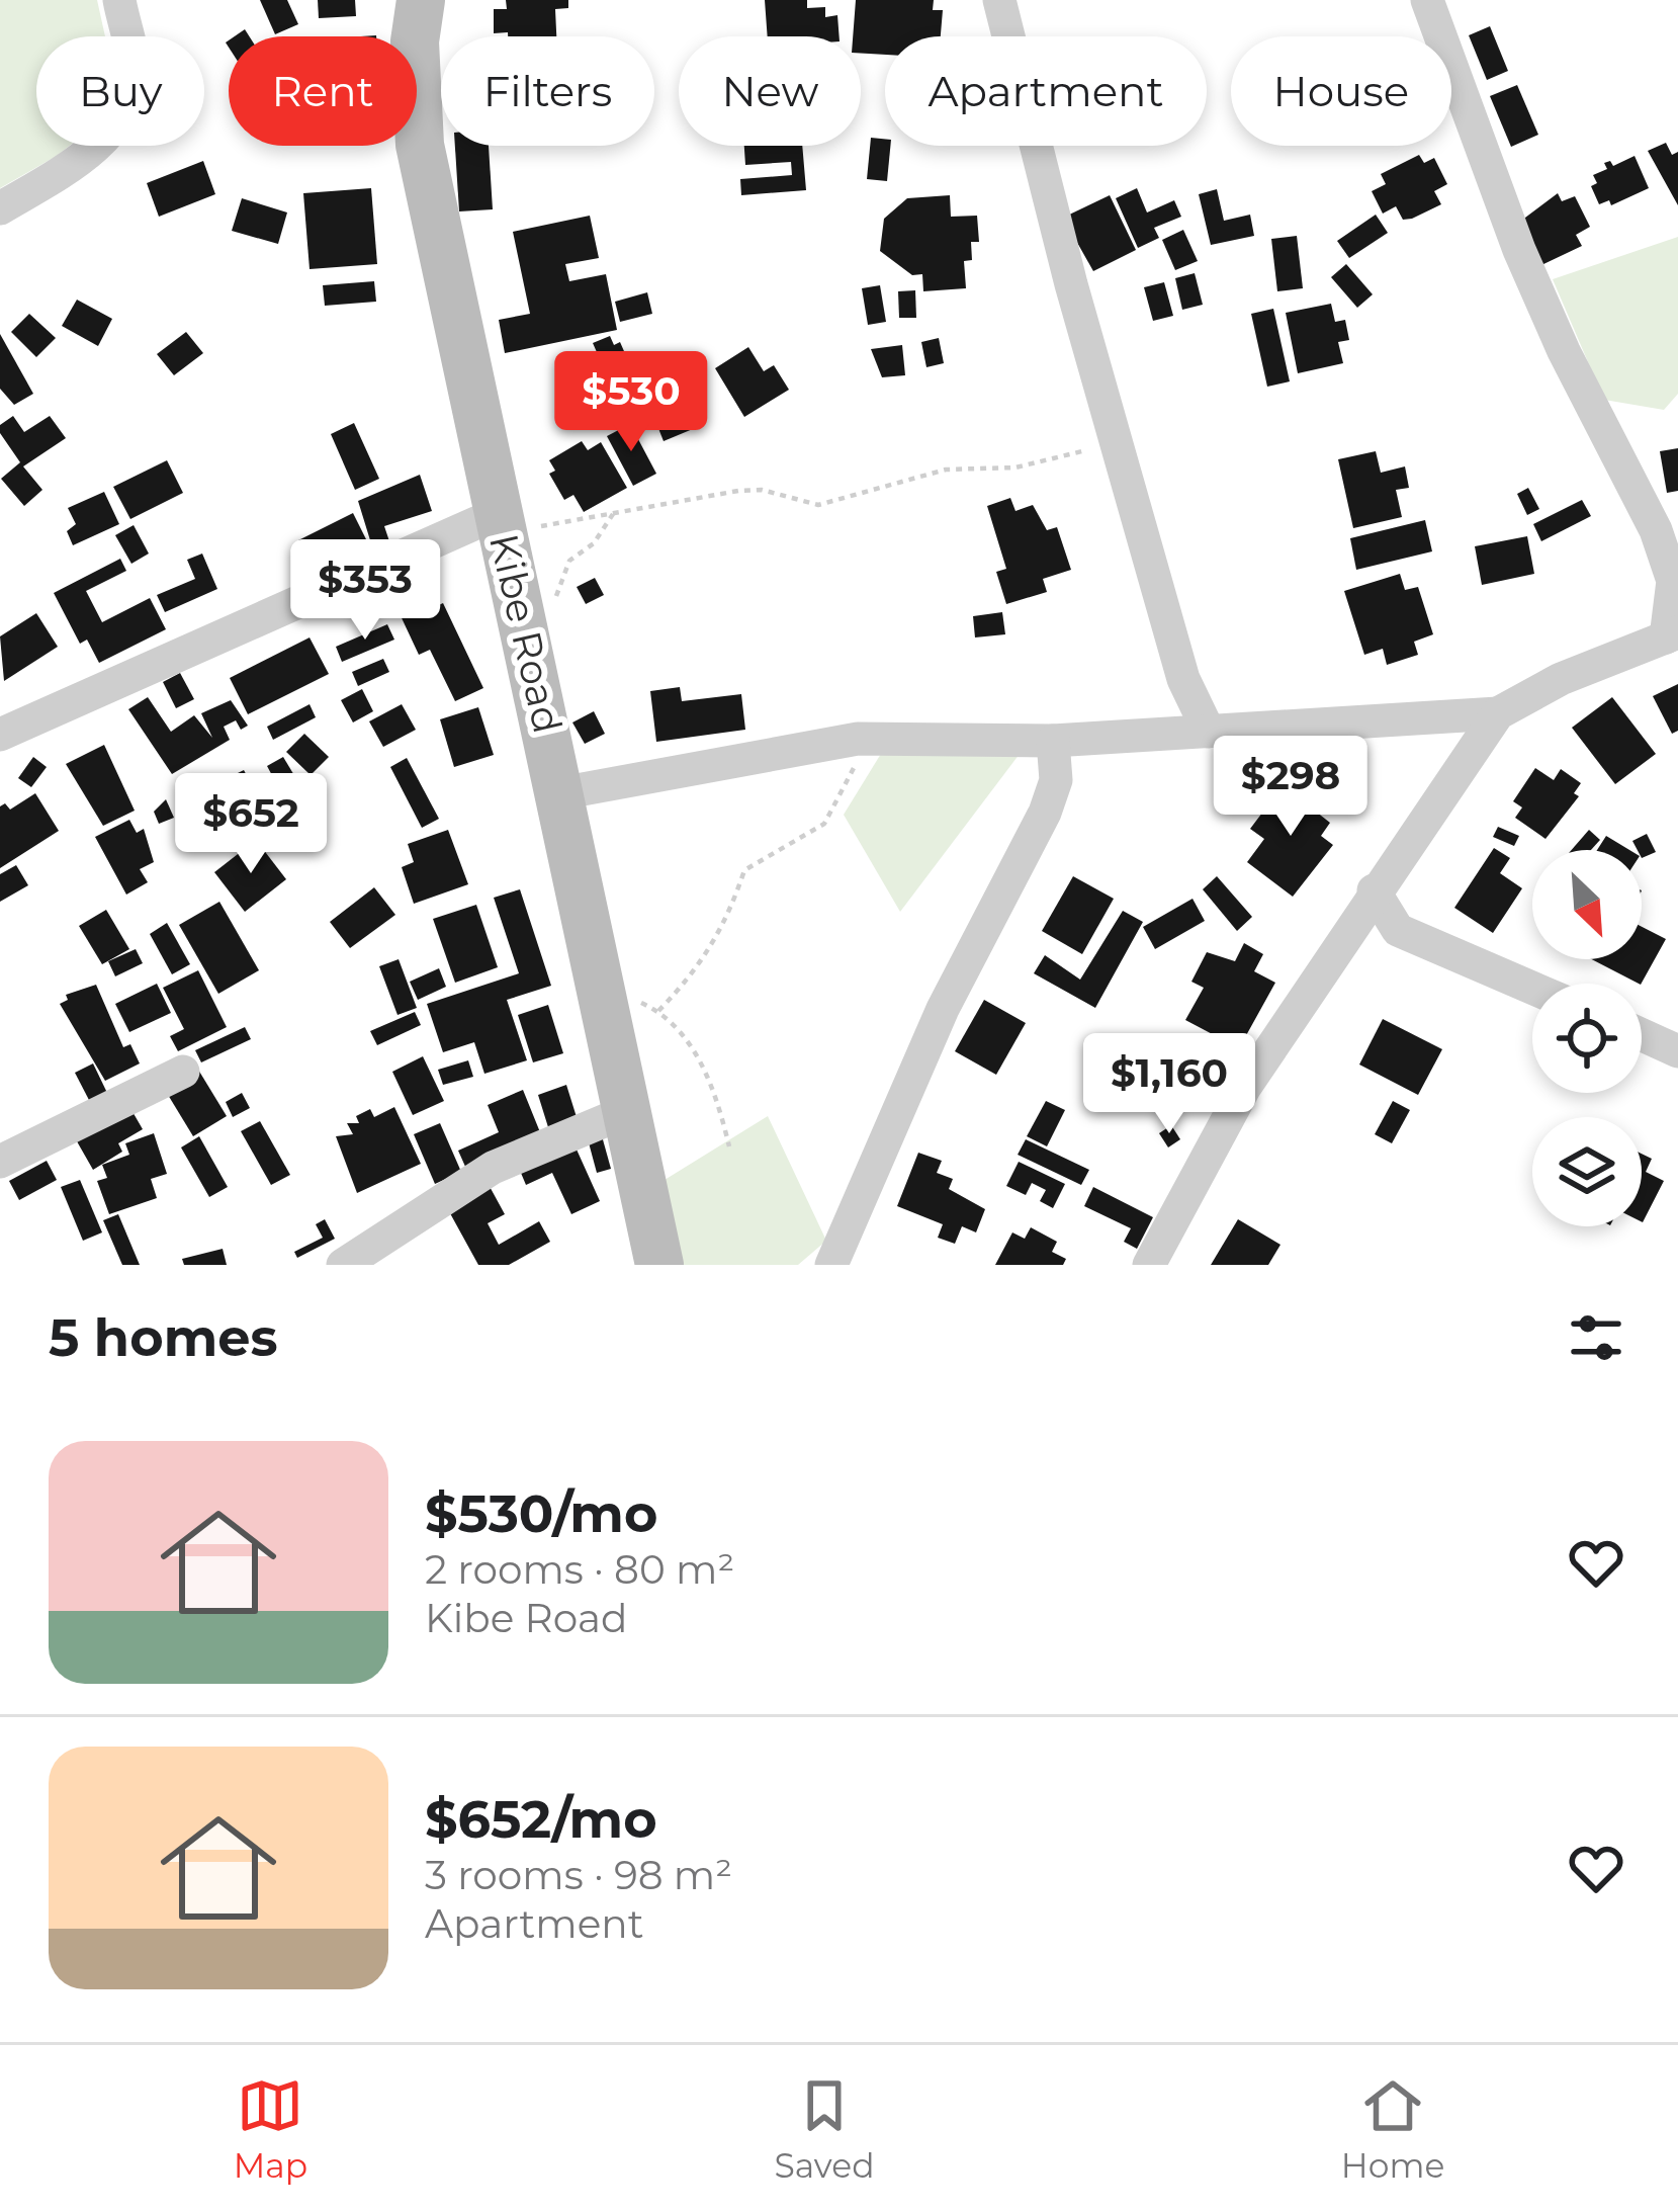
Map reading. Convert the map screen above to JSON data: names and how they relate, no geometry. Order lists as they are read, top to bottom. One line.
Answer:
{"streets":{"street":["Kibe Road"]},"north":"bottom right","page":{"chip":["Buy","Rent","Filters","New","Apartment","House"],"price":["$530","$353","$298","$652","$1,160"],"heading":"5 homes","list":[{"name":"$530/mo","note":"2 rooms · 80 m² · Kibe Road"},{"name":"$652/mo","note":"3 rooms · 98 m² · Apartment"}],"tabs":["Map","Saved","Home"]}}
